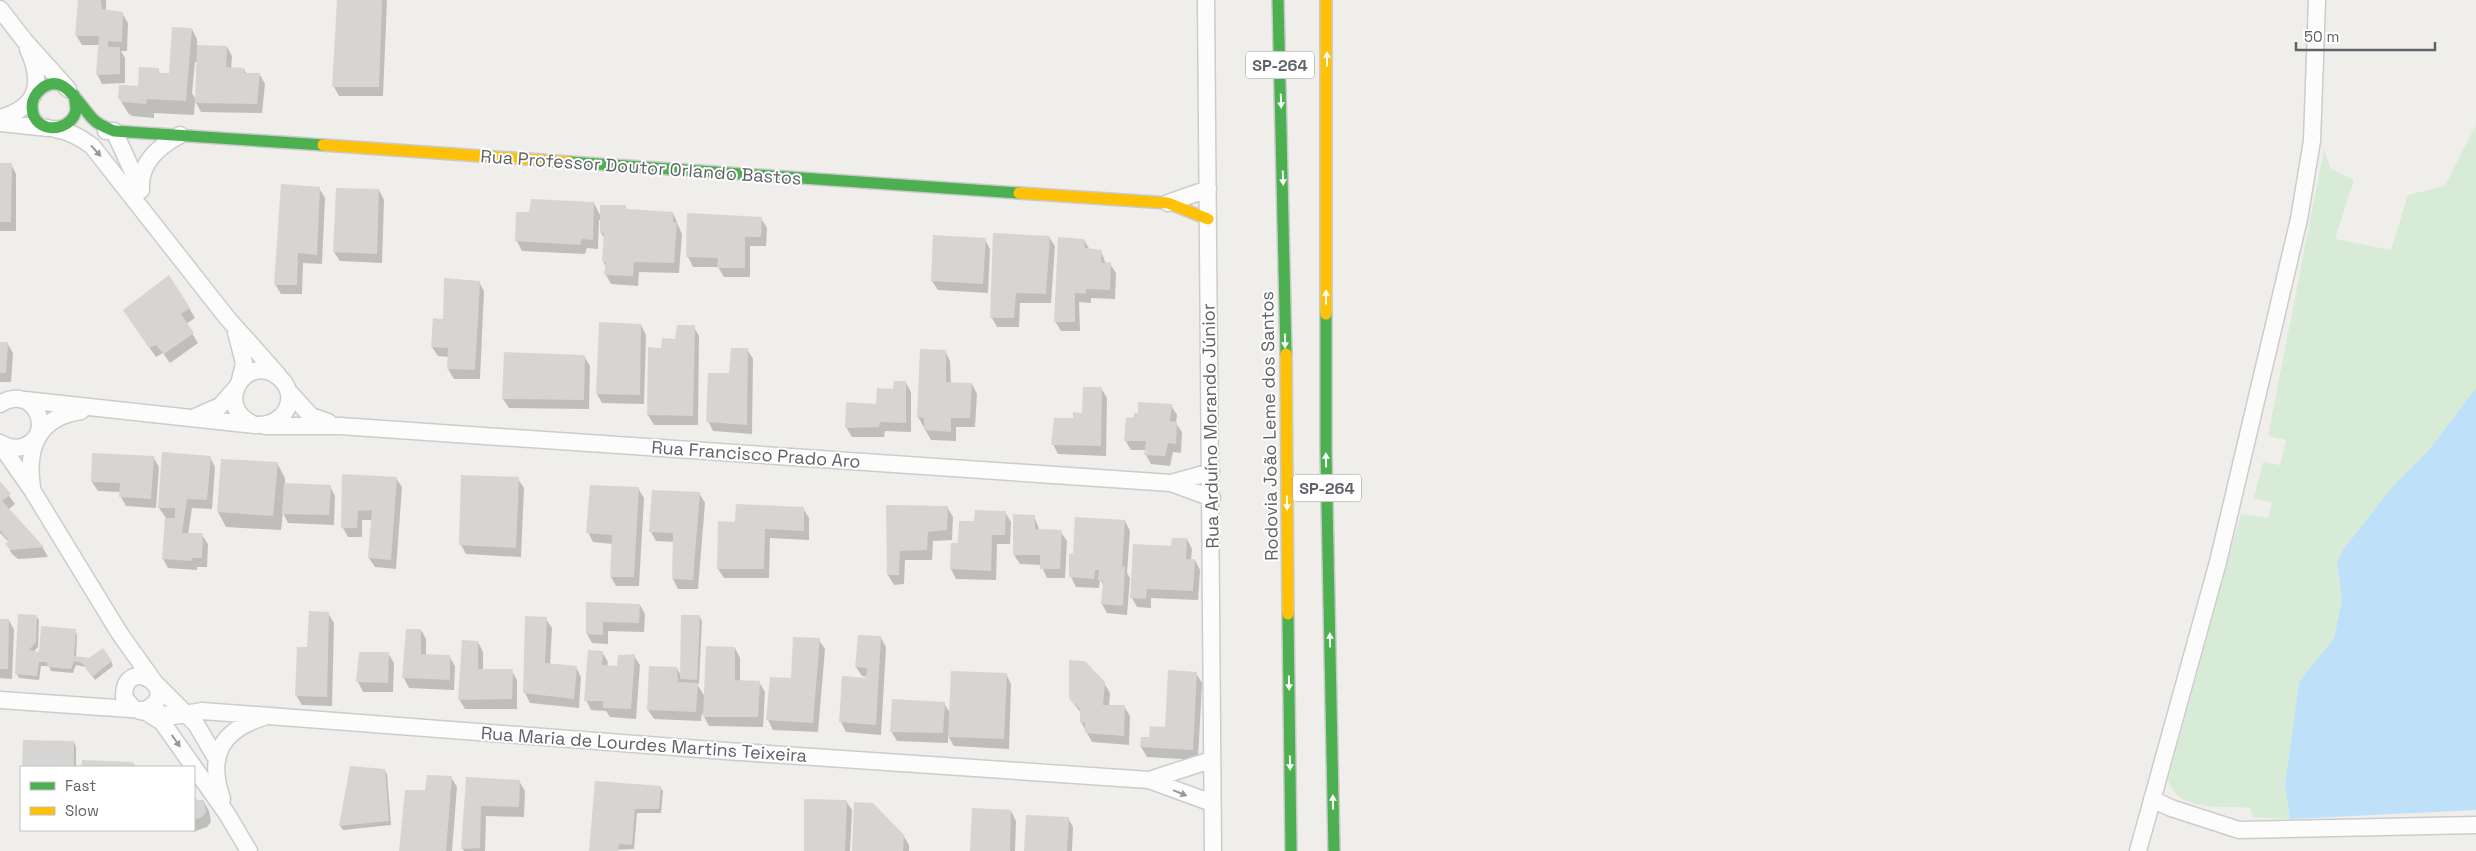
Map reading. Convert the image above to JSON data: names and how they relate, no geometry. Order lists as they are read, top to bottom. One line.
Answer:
{"streets":{"main road":["SP-264","Rua Professor Doutor Orlando Bastos","Rodovia João Leme dos Santos"],"street":["Rua Arduíno Morando Júnior","Rua Francisco Prado Aro","Rua Maria de Lourdes Martins Teixeira"]},"crossings":[["Rua Professor Doutor Orlando Bastos","Rua Arduíno Morando Júnior"],["Rua Arduíno Morando Júnior","Rua Francisco Prado Aro"],["Rua Arduíno Morando Júnior","Rua Maria de Lourdes Martins Teixeira"]],"legend":["Fast","Slow"],"scale_bar":"50 m"}
